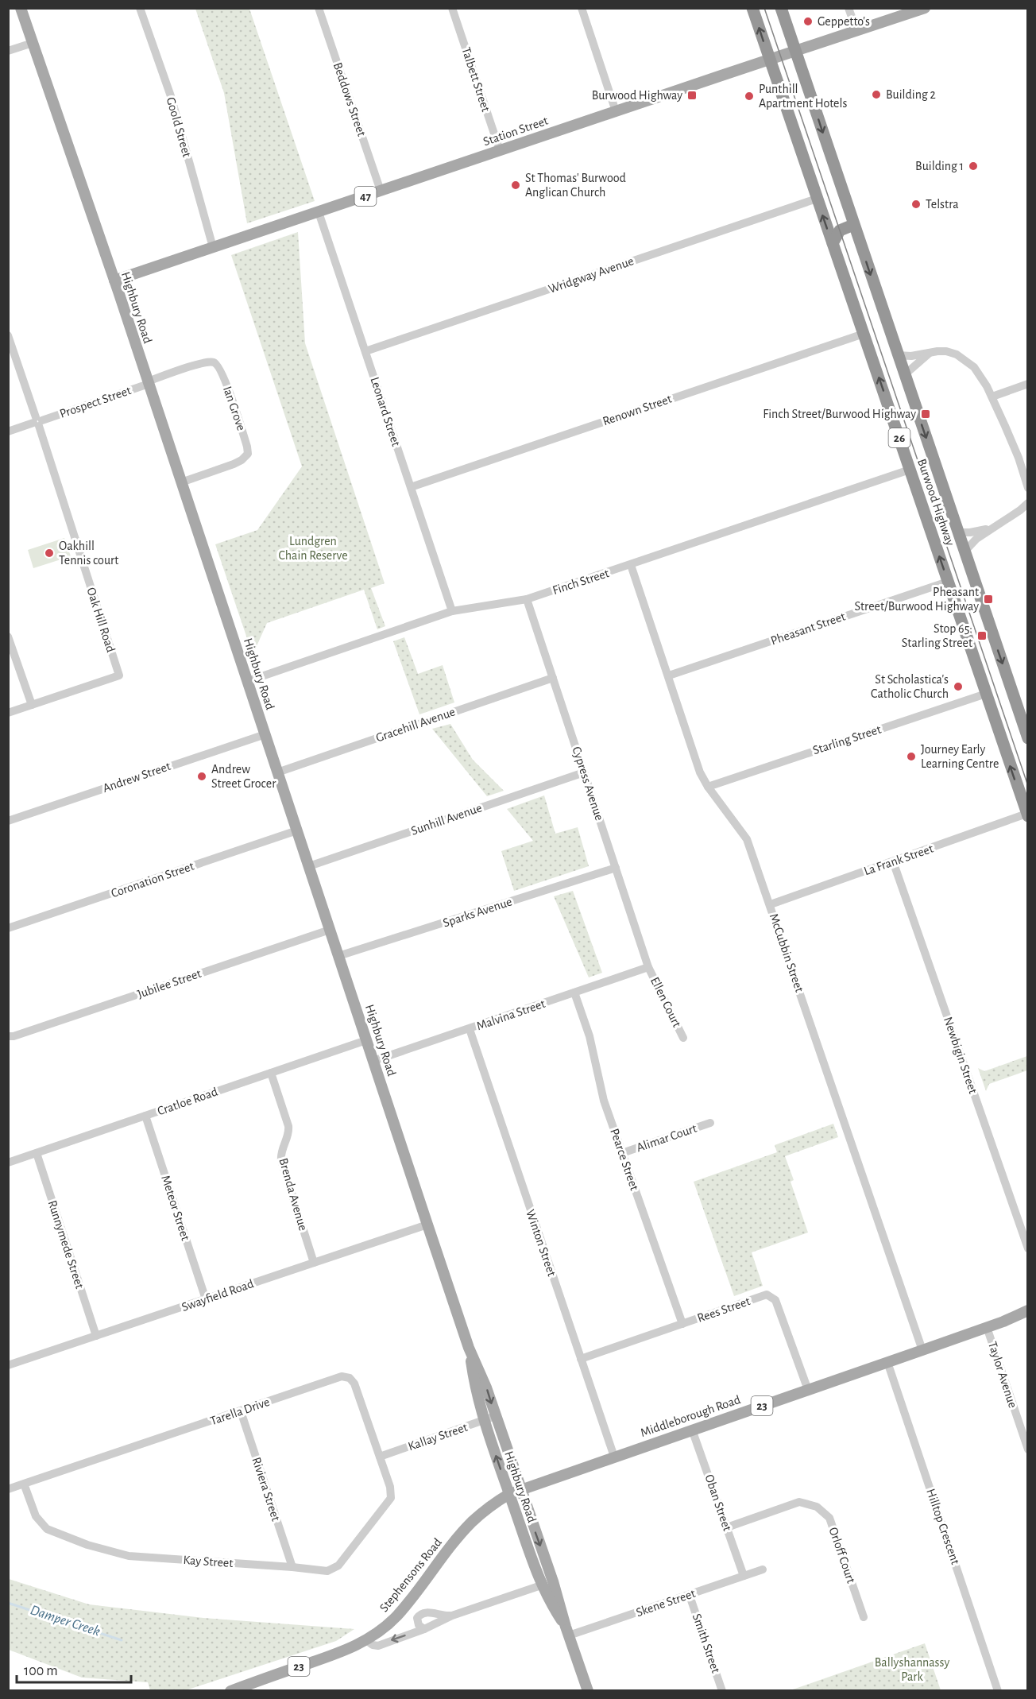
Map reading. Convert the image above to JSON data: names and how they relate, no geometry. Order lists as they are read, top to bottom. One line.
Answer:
{"streets":{"highway":["26","Burwood Highway"],"main road":["Station Street","47","Highbury Road","23","Middleborough Road","Stephensons Road"],"street":["Talbett Street","Beddows Street","Goold Street","Wridgway Avenue","Prospect Street","Ian Grove","Renown Street","Leonard Street","Finch Street","Oak Hill Road","Pheasant Street","Gracehill Avenue","Starling Street","Andrew Street","Cypress Avenue","Sunhill Avenue","La Frank Street","Coronation Street","Sparks Avenue","McCubbin Street","Jubilee Street","Ellen Court","Malvina Street","Newbigin Street","Cratloe Road","Alimar Court","Pearce Street","Brenda Avenue","Meteor Street","Winton Street","Runnymede Street","Swayfield Road","Rees Street","Taylor Avenue","Tarella Drive","Kallay Street","Riviera Street","Oban Street","Hilltop Crescent","Orloff Court","Kay Street","Skene Street","Smith Street"]},"crossings":[["Talbett Street","Station Street"],["Beddows Street","Station Street"],["Goold Street","Station Street"],["Station Street","Highbury Road"],["Station Street","Leonard Street"],["Station Street","Burwood Highway"],["Wridgway Avenue","Leonard Street"],["Wridgway Avenue","Burwood Highway"],["Highbury Road","Prospect Street"],["Highbury Road","Ian Grove"],["Highbury Road","Finch Street"],["Highbury Road","Gracehill Avenue"],["Highbury Road","Andrew Street"],["Highbury Road","Sunhill Avenue"],["Highbury Road","Coronation Street"],["Highbury Road","Sparks Avenue"],["Highbury Road","Jubilee Street"],["Highbury Road","Malvina Street"],["Highbury Road","Cratloe Road"],["Highbury Road","Swayfield Road"],["Highbury Road","Middleborough Road"],["Highbury Road","Kallay Street"],["Highbury Road","Stephensons Road"],["Highbury Road","Skene Street"],["Prospect Street","Ian Grove"],["Prospect Street","Oak Hill Road"],["Renown Street","Leonard Street"],["Renown Street","Burwood Highway"],["Leonard Street","Finch Street"],["Burwood Highway","Finch Street"],["Burwood Highway","Pheasant Street"],["Burwood Highway","Starling Street"],["Burwood Highway","La Frank Street"],["Finch Street","Cypress Avenue"],["Finch Street","McCubbin Street"],["Pheasant Street","McCubbin Street"],["Gracehill Avenue","Cypress Avenue"],["Starling Street","McCubbin Street"],["Cypress Avenue","Sunhill Avenue"],["Cypress Avenue","Sparks Avenue"],["Cypress Avenue","Ellen Court"],["Cypress Avenue","Malvina Street"],["La Frank Street","McCubbin Street"],["La Frank Street","Newbigin Street"],["McCubbin Street","Middleborough Road"],["Ellen Court","Malvina Street"],["Malvina Street","Pearce Street"],["Malvina Street","Winton Street"],["Cratloe Road","Brenda Avenue"],["Cratloe Road","Meteor Street"],["Cratloe Road","Runnymede Street"],["Alimar Court","Pearce Street"],["Pearce Street","Rees Street"],["Brenda Avenue","Swayfield Road"],["Meteor Street","Swayfield Road"],["Winton Street","Rees Street"],["Winton Street","Middleborough Road"],["Runnymede Street","Swayfield Road"],["Rees Street","Middleborough Road"],["Taylor Avenue","Middleborough Road"],["Tarella Drive","Kallay Street"],["Tarella Drive","Riviera Street"],["Tarella Drive","Kay Street"],["Middleborough Road","Oban Street"],["Middleborough Road","Hilltop Crescent"],["Middleborough Road","Stephensons Road"],["Riviera Street","Kay Street"],["Oban Street","Orloff Court"],["Oban Street","Skene Street"],["Skene Street","Smith Street"]],"water":["Damper Creek"],"parks":["Lundgren Chain Reserve","Ballyshannassy Park"],"places":{"other":["Geppetto's","Building 2","Punthill Apartment Hotels","Building 1","St Thomas' Burwood Anglican Church","Telstra","Oakhill Tennis court","St Scholastica's Catholic Church","Journey Early Learning Centre","Andrew Street Grocer"],"transit":["Burwood Highway","Finch Street/Burwood Highway","Pheasant Street/Burwood Highway","Stop 65: Starling Street"]},"scale_bar":"100 m"}
